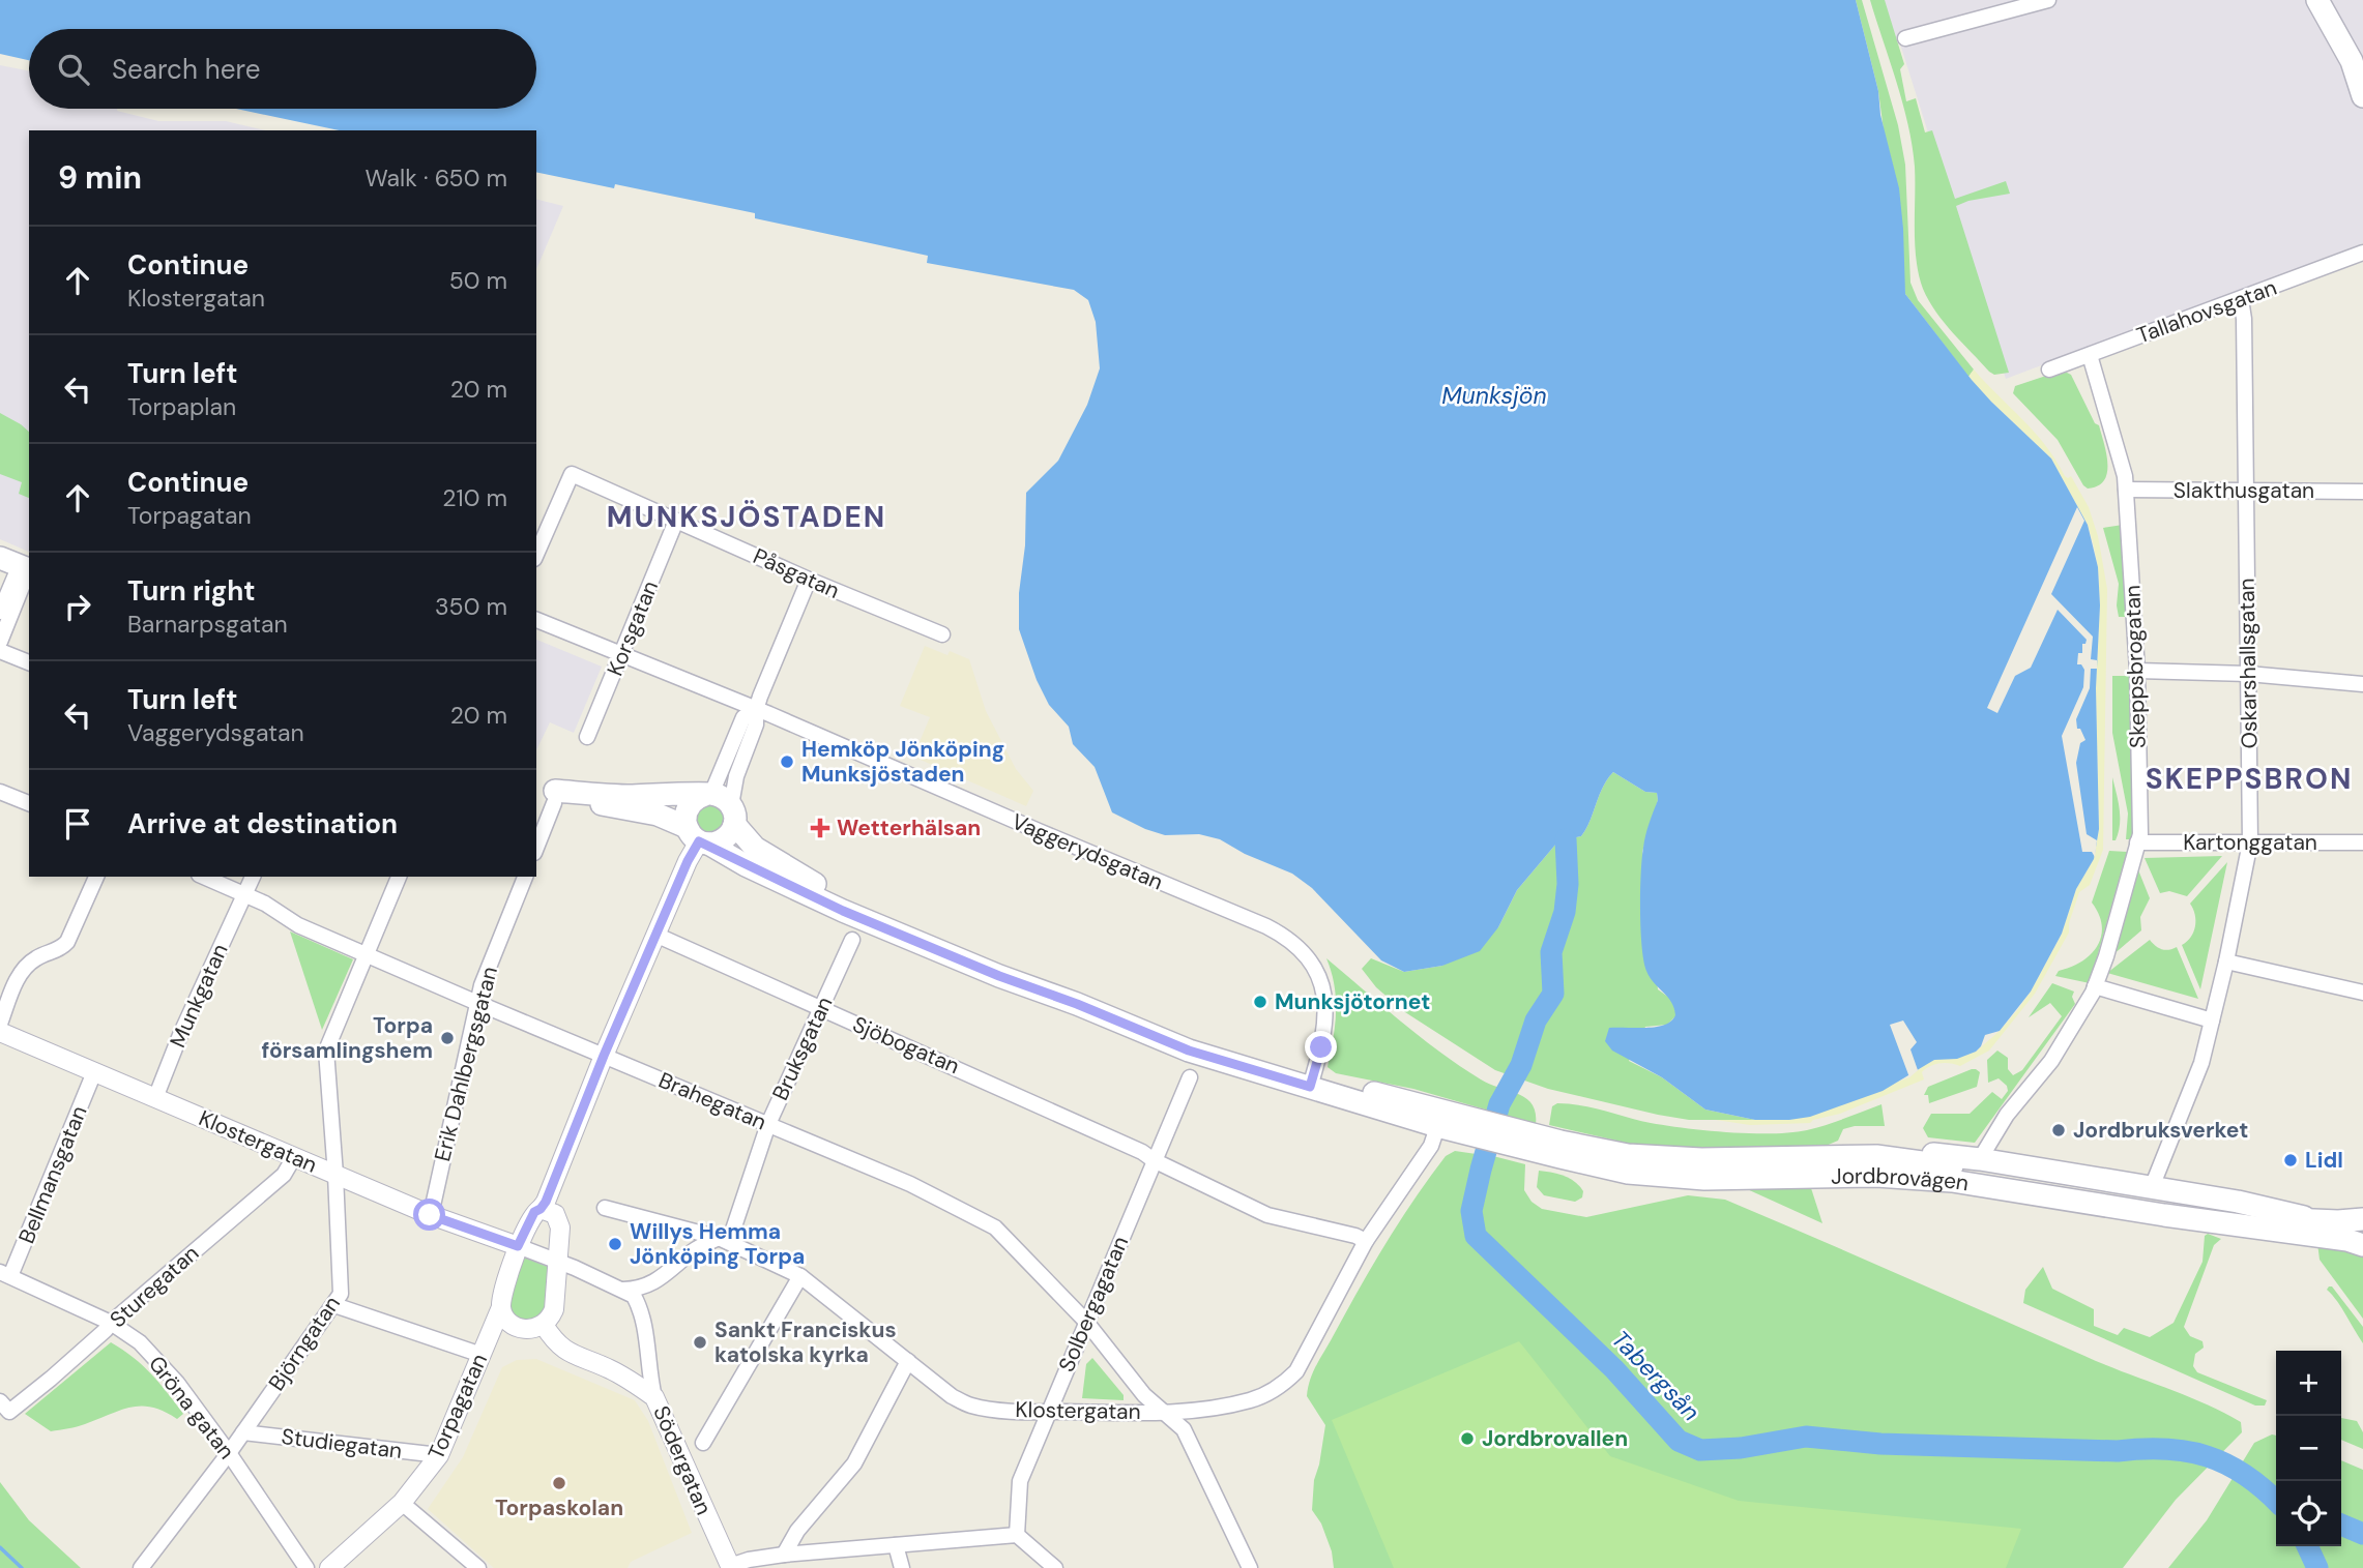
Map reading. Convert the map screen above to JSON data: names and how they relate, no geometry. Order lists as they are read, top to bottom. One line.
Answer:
{"streets":{"main road":["Jordbrovägen"],"street":["Tallahovsgatan","Slakthusgatan","Påsgatan","Korsgatan","Oskarshallsgatan","Skeppsbrogatan","Kartonggatan","Vaggerydsgatan","Munkgatan","Sjöbogatan","Bruksgatan","Erik Dahlbergsgatan","Brahegatan","Klostergatan","Bellmansgatan","Sturegatan","Solbergagatan","Björngatan","Torpagatan","Gröna gatan","Studiegatan","Södergatan"]},"crossings":[["Tallahovsgatan","Oskarshallsgatan"],["Tallahovsgatan","Skeppsbrogatan"],["Slakthusgatan","Oskarshallsgatan"],["Slakthusgatan","Skeppsbrogatan"],["Påsgatan","Korsgatan"],["Korsgatan","Vaggerydsgatan"],["Oskarshallsgatan","Kartonggatan"],["Skeppsbrogatan","Kartonggatan"],["Vaggerydsgatan","Jordbrovägen"],["Munkgatan","Brahegatan"],["Munkgatan","Klostergatan"],["Sjöbogatan","Bruksgatan"],["Sjöbogatan","Klostergatan"],["Sjöbogatan","Solbergagatan"],["Bruksgatan","Brahegatan"],["Bruksgatan","Klostergatan"],["Erik Dahlbergsgatan","Brahegatan"],["Erik Dahlbergsgatan","Klostergatan"],["Brahegatan","Klostergatan"],["Brahegatan","Solbergagatan"],["Brahegatan","Björngatan"],["Klostergatan","Bellmansgatan"],["Klostergatan","Jordbrovägen"],["Klostergatan","Sturegatan"],["Klostergatan","Solbergagatan"],["Klostergatan","Björngatan"],["Klostergatan","Torpagatan"],["Bellmansgatan","Gröna gatan"],["Sturegatan","Gröna gatan"],["Björngatan","Gröna gatan"],["Björngatan","Studiegatan"],["Torpagatan","Studiegatan"]],"districts":["MUNKSJÖSTADEN","SKEPPSBRON"],"water":["Munksjön","Tabergsån"],"places":{"other":["Hemköp Jönköping Munksjöstaden","Munksjötornet","Torpa församlingshem","Jordbruksverket","Lidl","Willys Hemma Jönköping Torpa","Sankt Franciskus katolska kyrka","Jordbrovallen","Torpaskolan"],"health":["Wetterhälsan"]},"page":{"search":"Search here","heading":["9 min","Walk · 650 m"],"list":[["Continue","Klostergatan","50 m"],["Turn left","Torpaplan","20 m"],["Continue","Torpagatan","210 m"],["Turn right","Barnarpsgatan","350 m"],["Turn left","Vaggerydsgatan","20 m"],"Arrive at destination"],"map_buttons":["+","−"]}}
